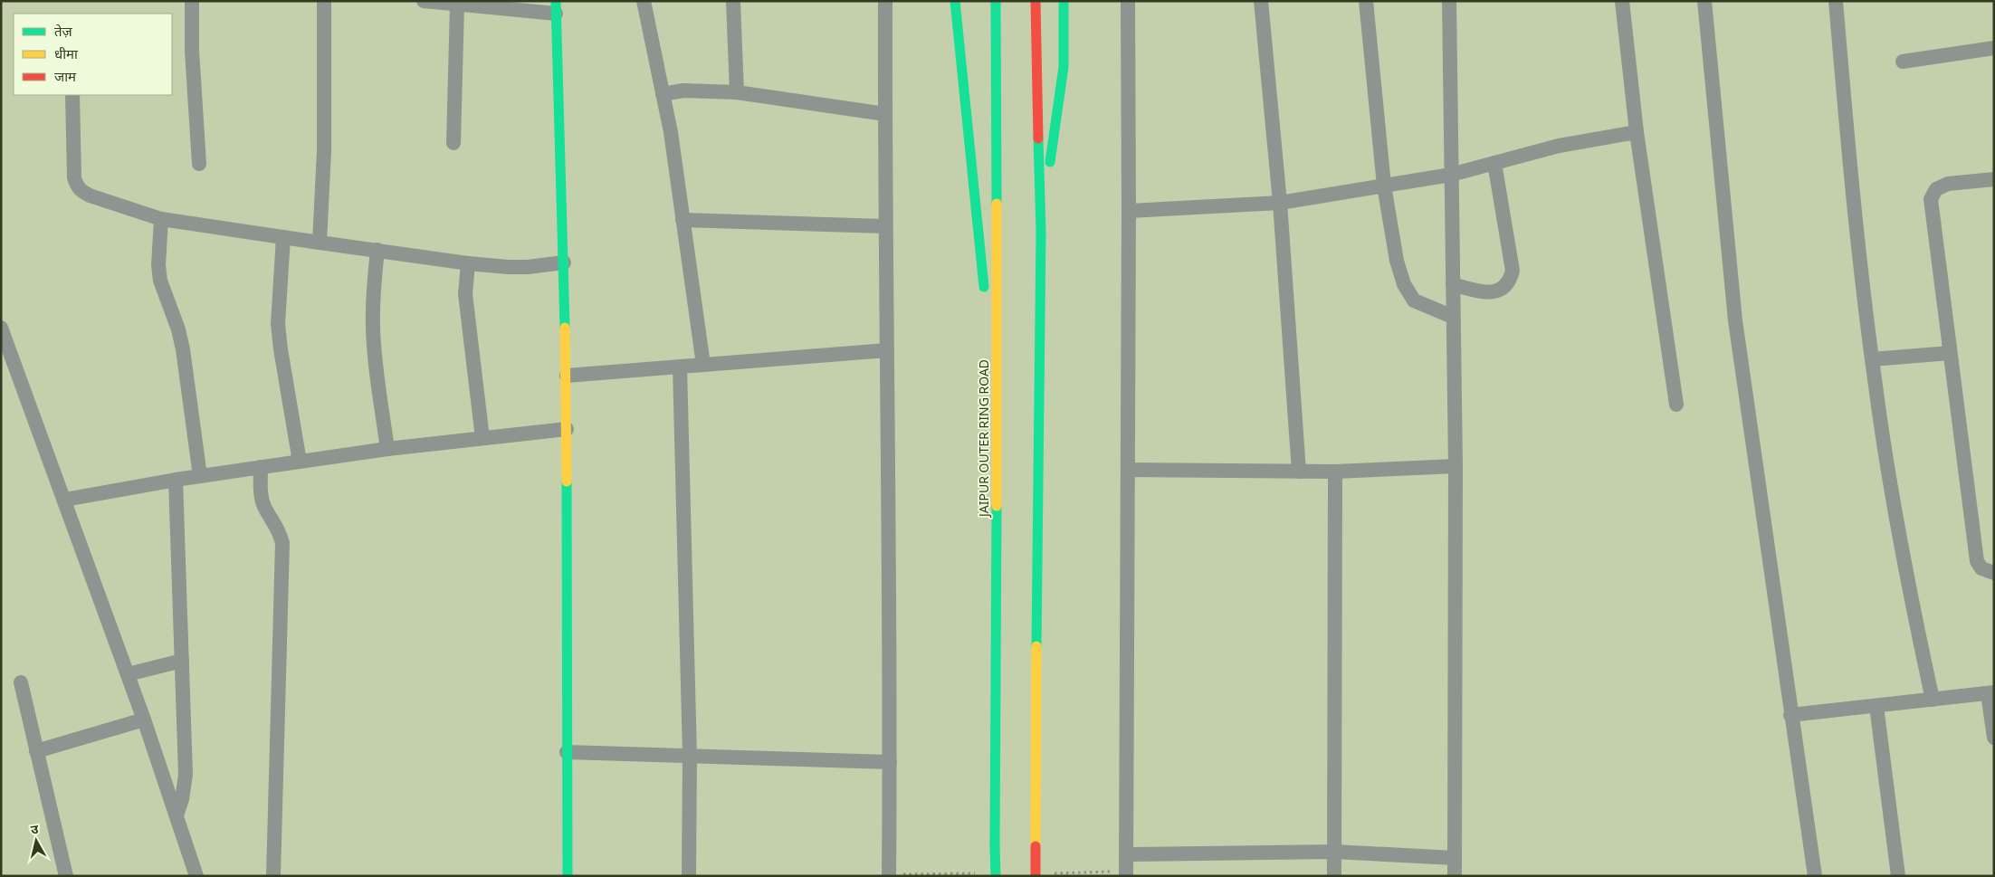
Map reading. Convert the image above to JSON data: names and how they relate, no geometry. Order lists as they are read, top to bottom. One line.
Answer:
{"streets":{"main road":["JAIPUR OUTER RING ROAD"]},"legend":["तेज़","धीमा","जाम"],"north":"top"}
